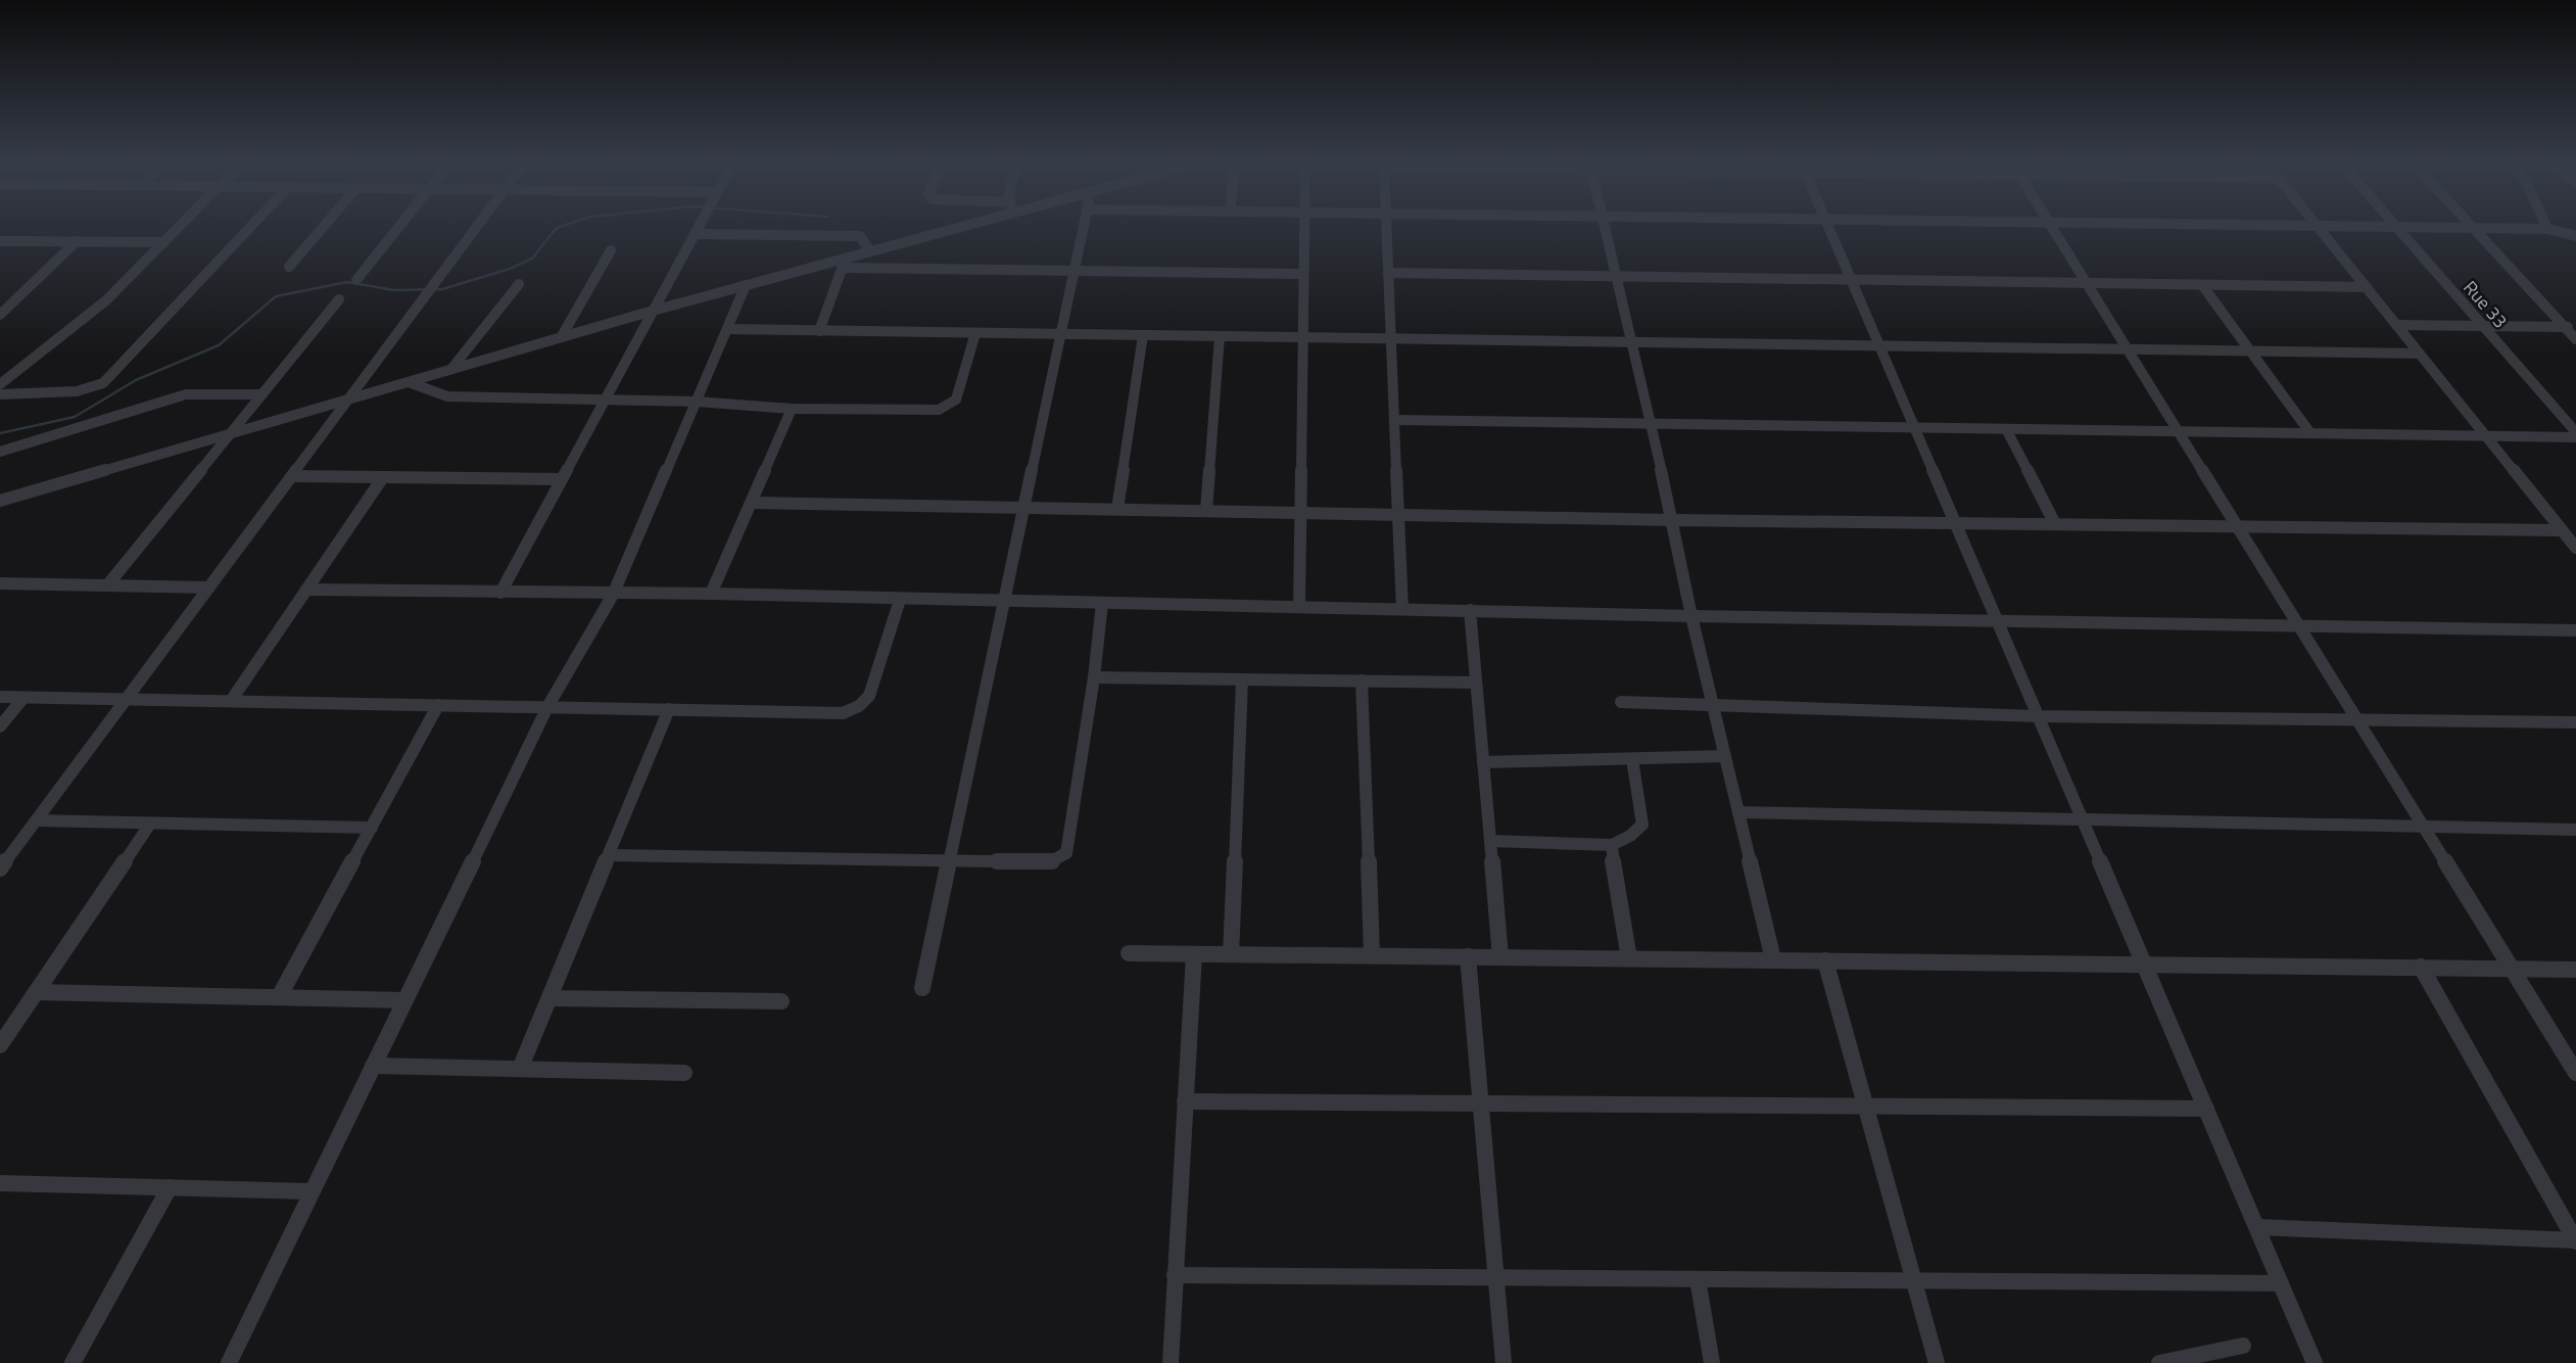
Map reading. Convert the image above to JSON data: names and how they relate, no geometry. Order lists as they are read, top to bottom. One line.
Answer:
{"streets":{"street":["Rue 33"]}}
